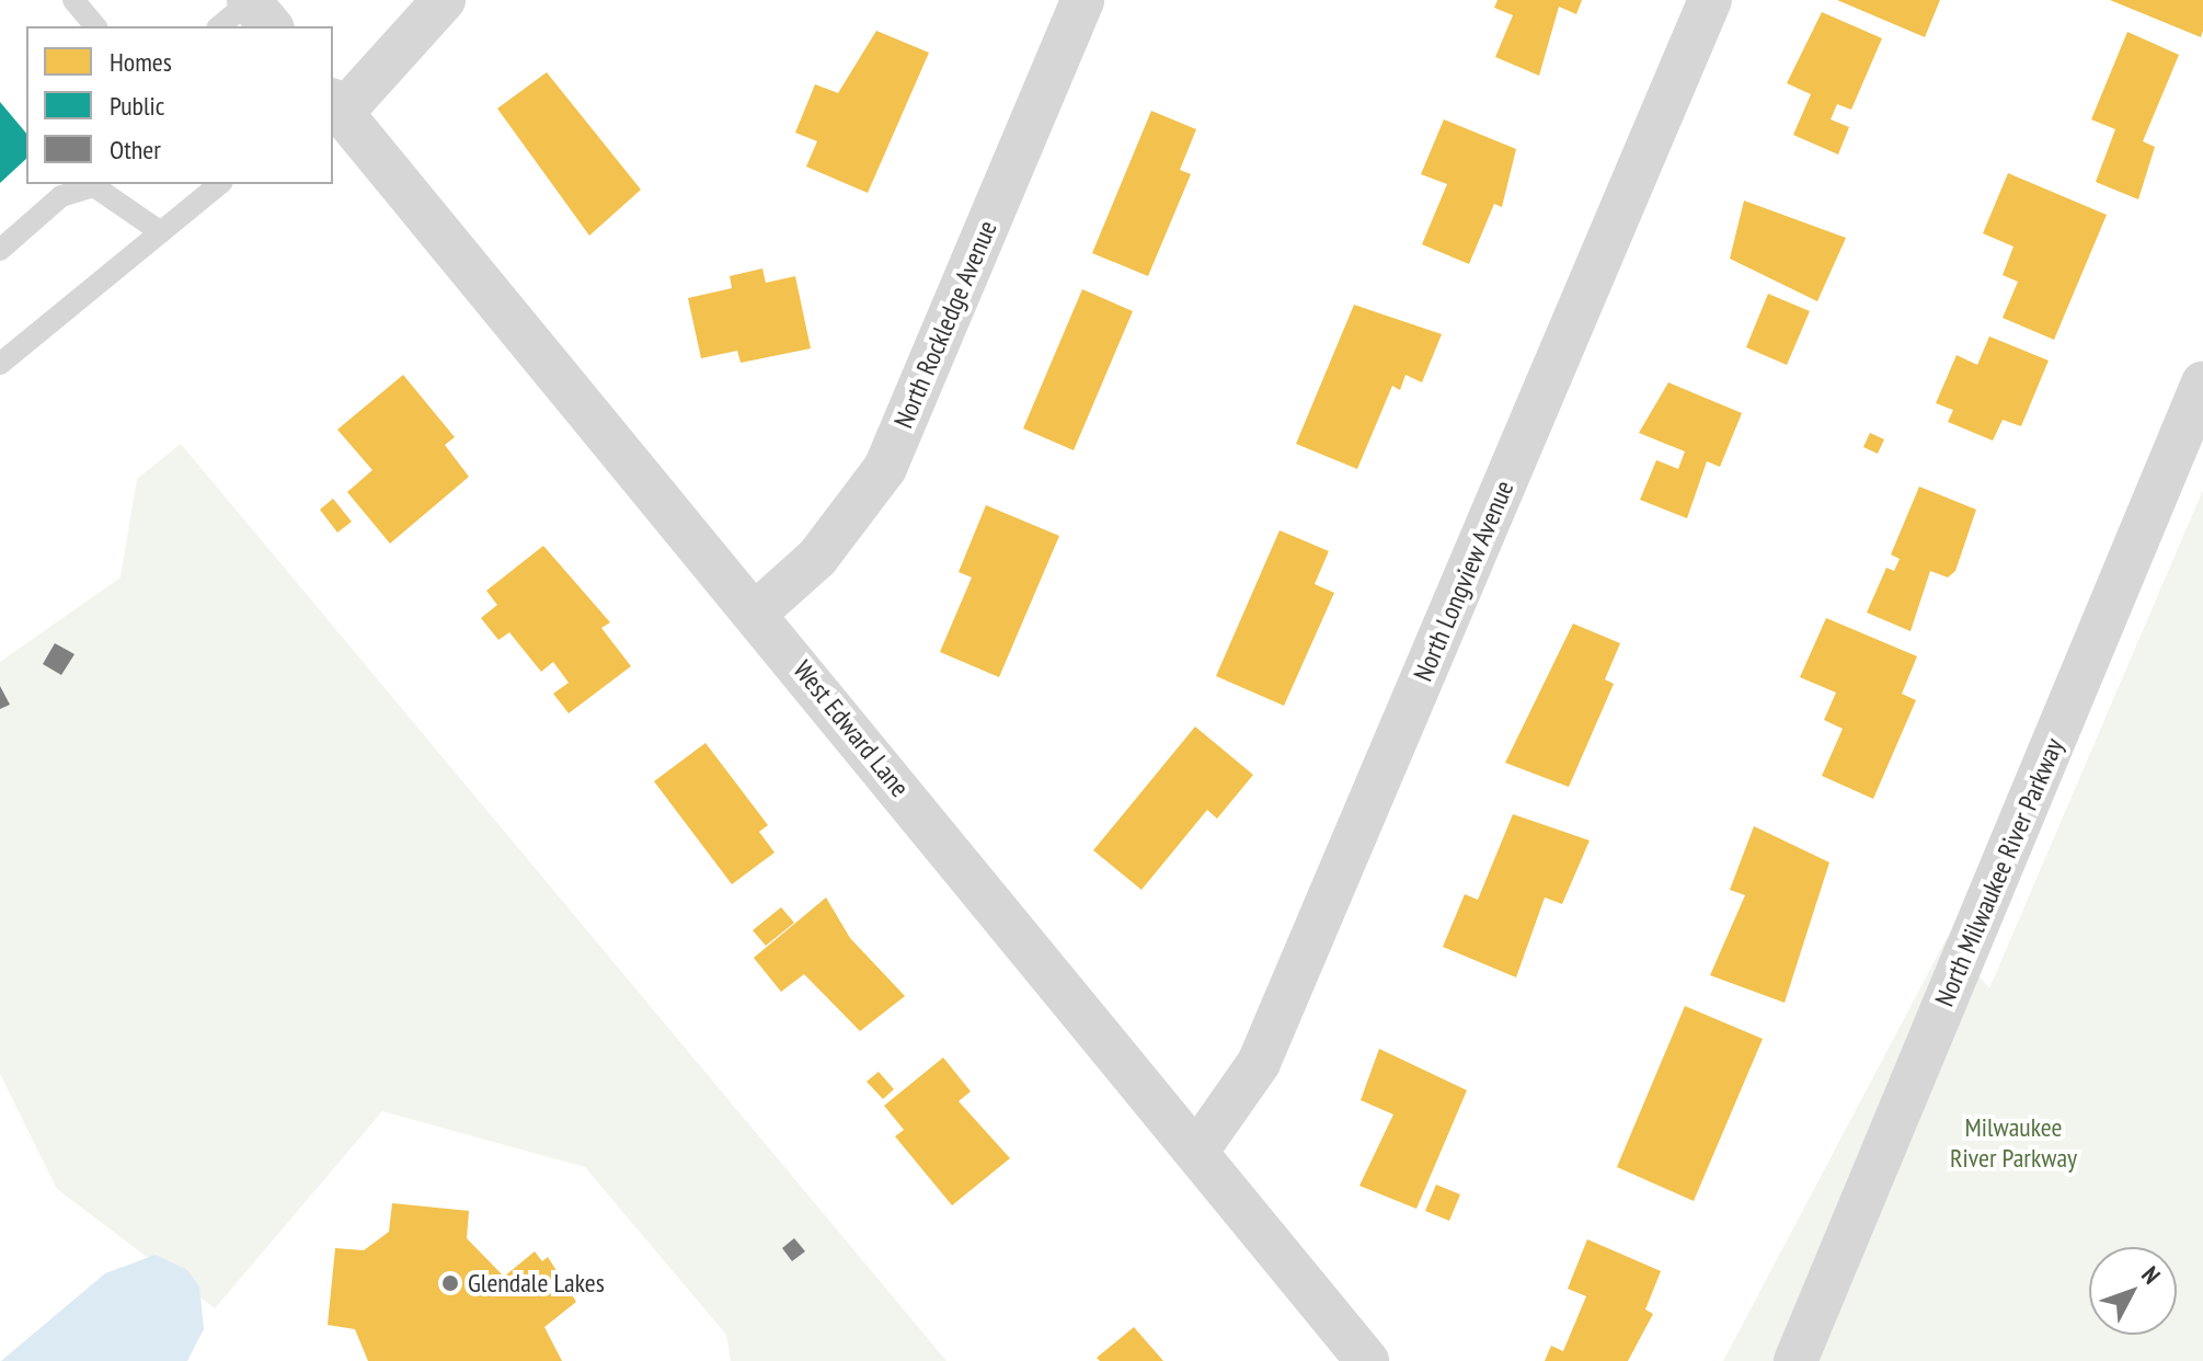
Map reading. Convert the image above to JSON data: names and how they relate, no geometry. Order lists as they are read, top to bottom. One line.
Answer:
{"streets":{"street":["North Rockledge Avenue","North Longview Avenue","West Edward Lane","North Milwaukee River Parkway"]},"crossings":[["North Rockledge Avenue","West Edward Lane"],["North Longview Avenue","West Edward Lane"]],"parks":["Milwaukee River Parkway"],"places":["Glendale Lakes"],"legend":["Homes","Public","Other"],"north":"top right"}
